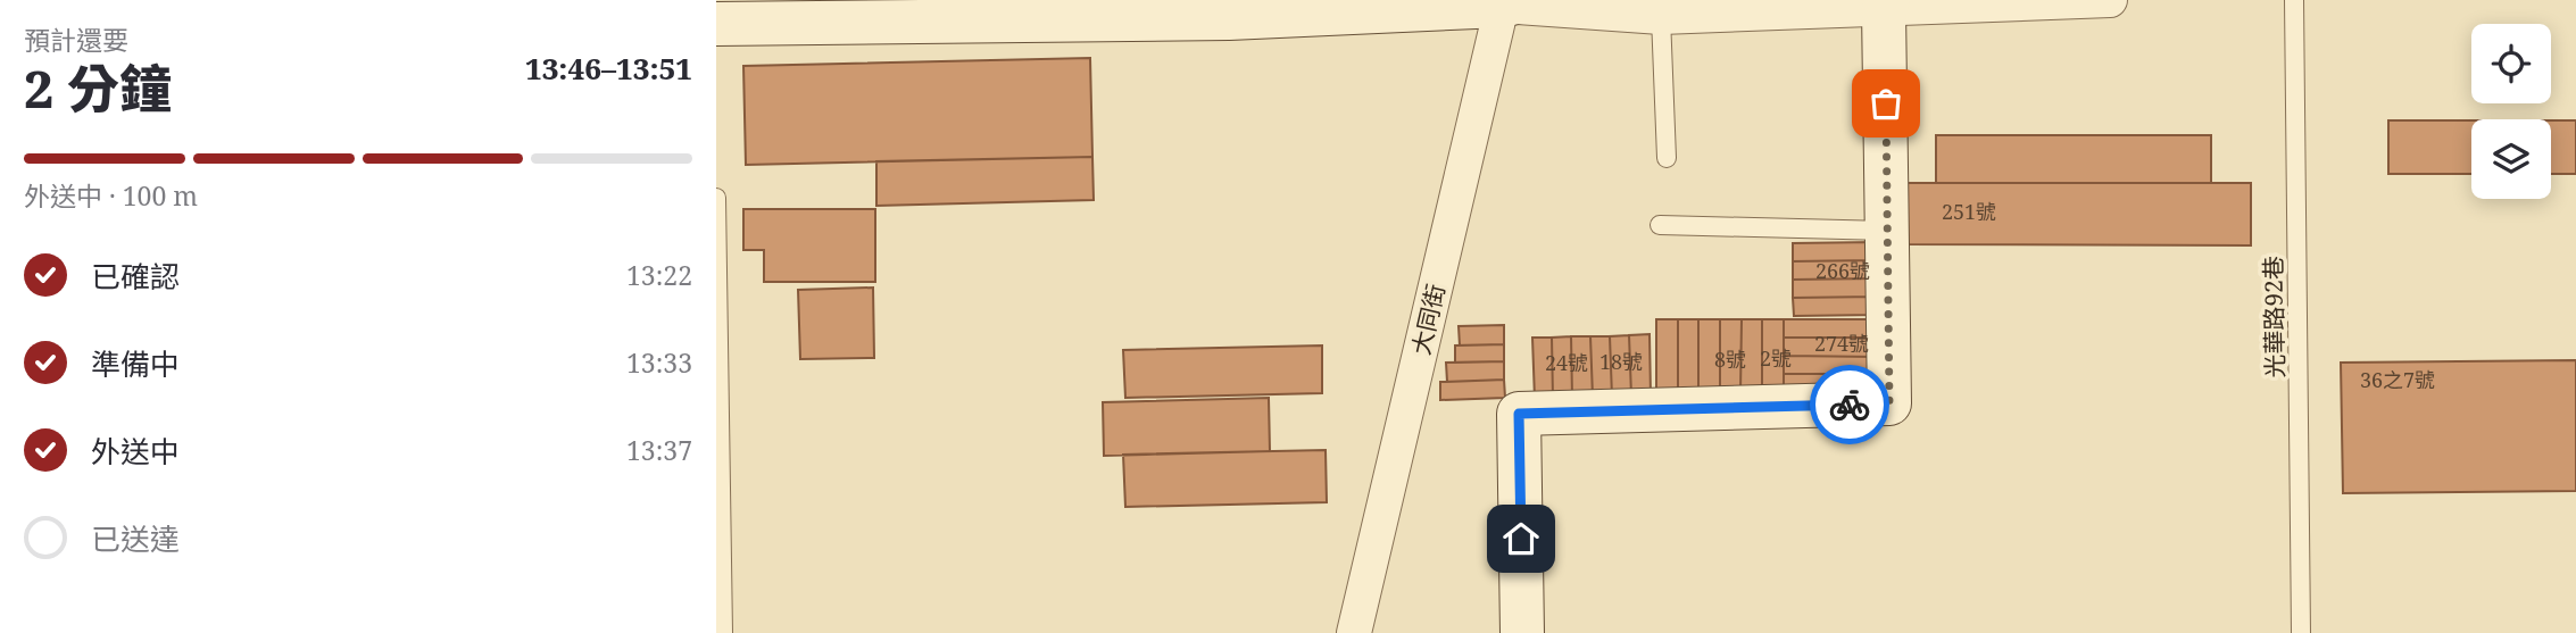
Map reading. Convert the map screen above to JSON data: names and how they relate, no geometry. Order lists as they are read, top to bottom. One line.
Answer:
{"streets":{"street":["大同街"],"lane":["光華路92巷"]},"house_numbers":["251號","266號","274號","2號","8號","18號","24號","36之7號"],"page":{"heading":["2 分鐘","預計還要","13:46–13:51"],"bar":"外送中 · 100 m","list":[["已確認","13:22"],["準備中","13:33"],["外送中","13:37"],"已送達"]}}
